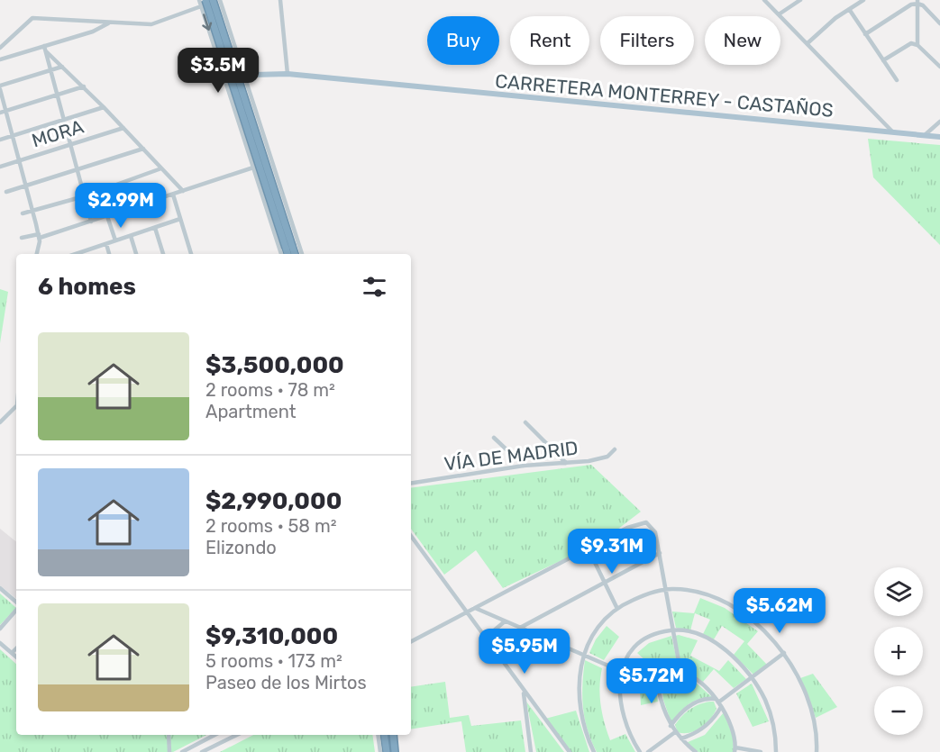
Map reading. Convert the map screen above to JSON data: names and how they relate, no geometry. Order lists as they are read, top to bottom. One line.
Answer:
{"streets":{"main road":["CARRETERA MONTERREY - CASTAÑOS"],"street":["MORA","VÍA DE MADRID"]},"page":{"chip":["Buy","Rent","Filters","New"],"price":["$3.5M","$2.99M","$9.31M","$5.62M","$5.95M","$5.72M"],"heading":"6 homes","list":[{"name":"$3,500,000","note":"2 rooms · 78 m² · Apartment"},{"name":"$2,990,000","note":"2 rooms · 58 m² · Elizondo"},{"name":"$9,310,000","note":"5 rooms · 173 m² · Paseo de los Mirtos"}],"map_buttons":["+","−"]}}
